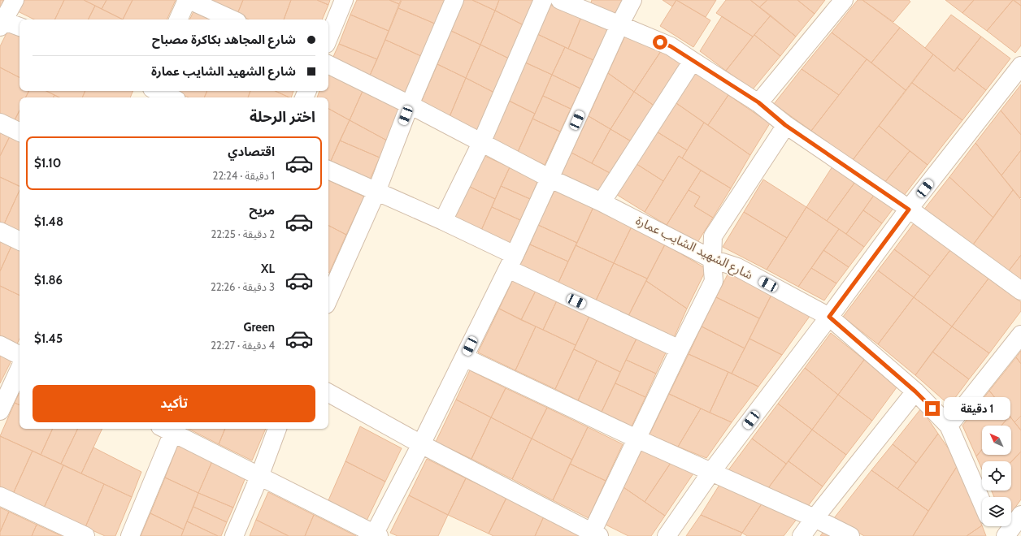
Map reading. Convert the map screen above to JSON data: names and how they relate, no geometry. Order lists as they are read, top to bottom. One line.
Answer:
{"streets":{"street":["شارع الشهيد الشايب عمارة"]},"north":"top left","page":{"banner":["شارع المجاهد بكاكرة مصباح","شارع الشهيد الشايب عمارة"],"heading":"اختر الرحلة","list":[{"name":"اقتصادي","note":"1 دقيقة · 22:24","value":"$1.10"},{"name":"مريح","note":"2 دقيقة · 22:25","value":"$1.48"},{"name":"XL","note":"3 دقيقة · 22:26","value":"$1.86"},{"name":"Green","note":"4 دقيقة · 22:27","value":"$1.45"}],"buttons":"تأكيد","bubble":"1 دقيقة"}}
